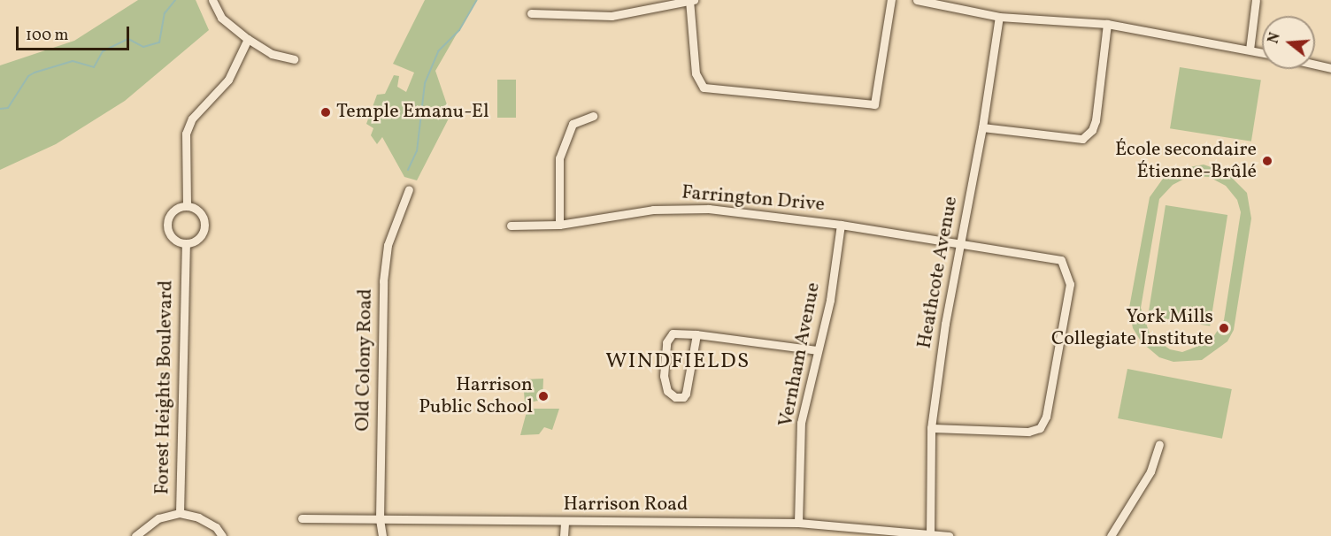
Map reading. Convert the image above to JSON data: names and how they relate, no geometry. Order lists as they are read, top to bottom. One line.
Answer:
{"streets":{"street":["Farrington Drive","Heathcote Avenue","Vernham Avenue","Old Colony Road","Forest Heights Boulevard","Harrison Road"]},"crossings":[["Farrington Drive","Heathcote Avenue"],["Farrington Drive","Vernham Avenue"],["Heathcote Avenue","Harrison Road"],["Vernham Avenue","Harrison Road"],["Old Colony Road","Harrison Road"]],"districts":["WINDFIELDS"],"places":["Temple Emanu-El","École secondaire Étienne-Brûlé","York Mills Collegiate Institute","Harrison Public School"],"scale_bar":"100 m","north":"left"}
